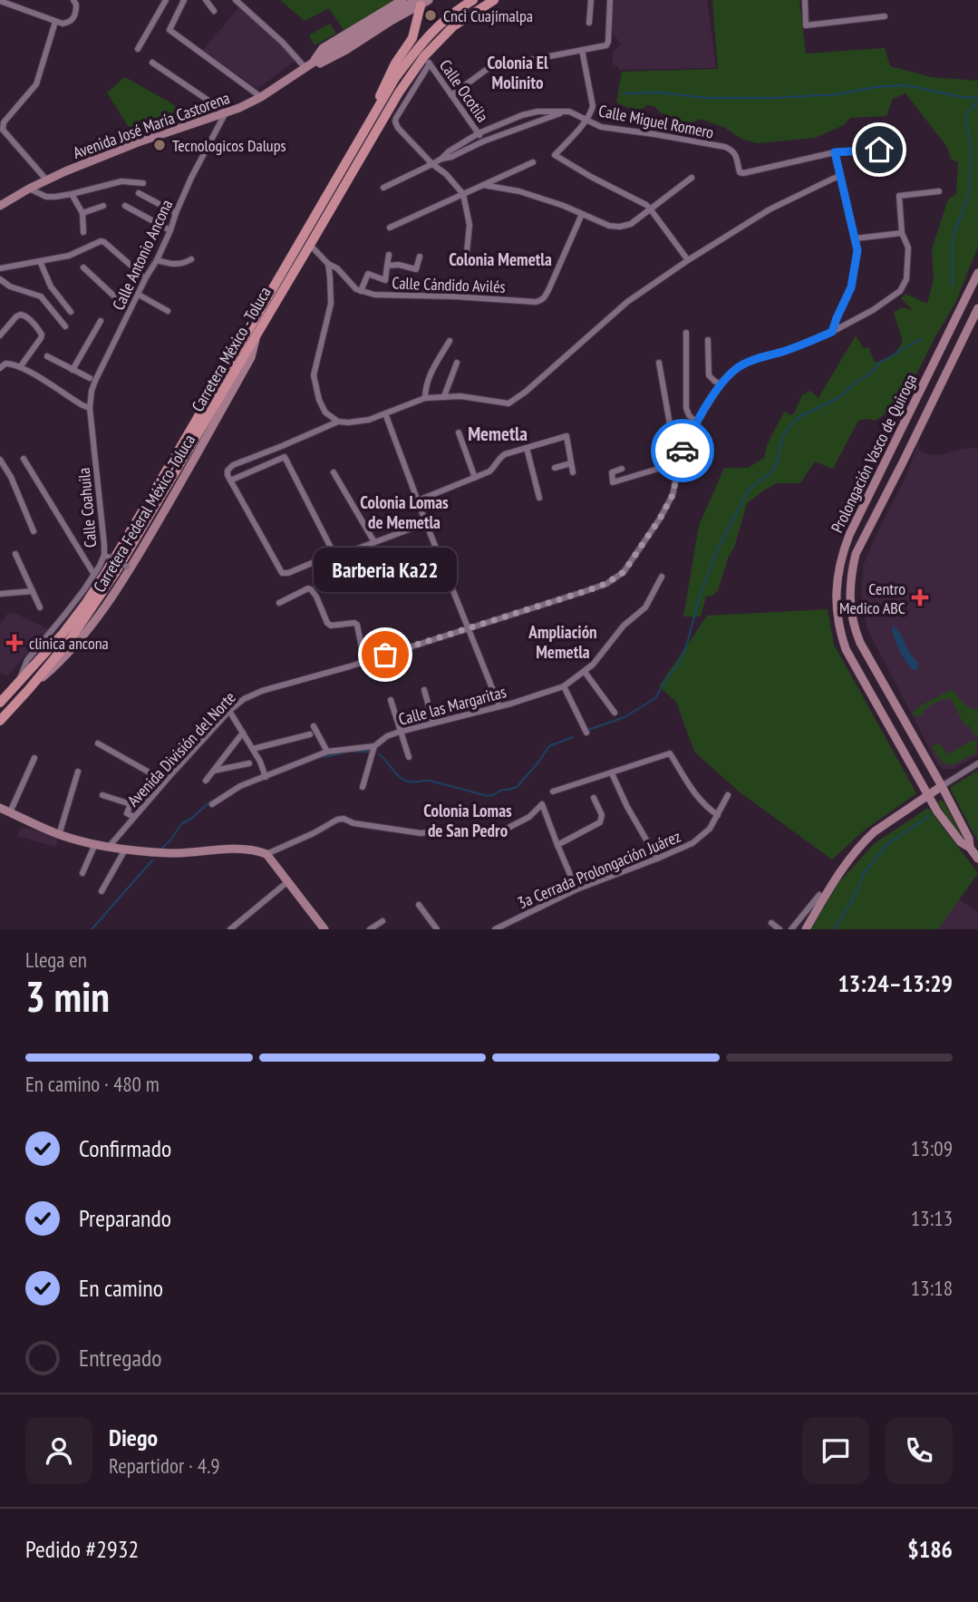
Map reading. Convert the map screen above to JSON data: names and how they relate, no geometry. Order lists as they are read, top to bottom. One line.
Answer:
{"streets":{"main road":["Carretera México - Toluca"],"street":["Calle Ocotila","Calle Miguel Romero","Avenida José María Castorena","Calle Antonio Ancona","Calle Cándido Avilés","Prolongación Vasco de Quiroga","Calle Coahuila","Carretera Federal México-Toluca","Calle las Margaritas","Avenida División del Norte","3a Cerrada Prolongación Juárez"]},"crossings":[["Calle Ocotila","Carretera México - Toluca"],["Avenida José María Castorena","Calle Antonio Ancona"],["Calle Antonio Ancona","Calle Coahuila"],["Carretera México - Toluca","Calle Coahuila"],["Carretera México - Toluca","Carretera Federal México-Toluca"]],"districts":["Colonia El Molinito","Colonia Memetla","Memetla","Colonia Lomas de Memetla","Ampliación Memetla","Colonia Lomas de San Pedro"],"places":{"other":["Cnci Cuajimalpa","Tecnologicos Dalups","Barberia Ka22"],"health":["Centro Medico ABC","clinica ancona"]},"page":{"bubble":"Barberia Ka22","heading":["3 min","Llega en","13:24–13:29"],"panel":["Diego","Repartidor · 4.9","Pedido #2932","$186"],"bar":"En camino · 480 m","list":[["Confirmado","13:09"],["Preparando","13:13"],["En camino","13:18"],"Entregado"]}}
